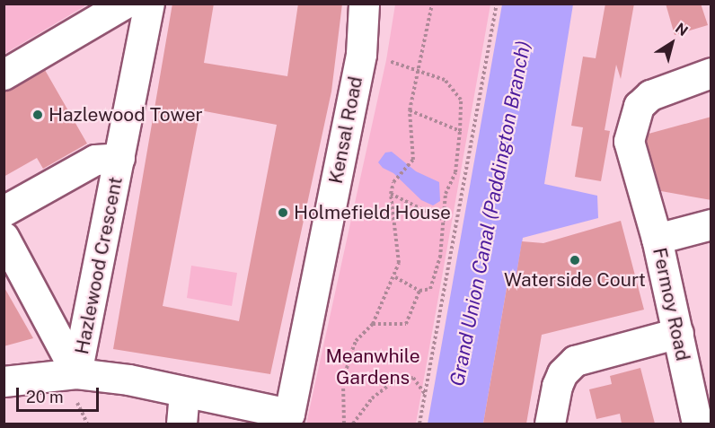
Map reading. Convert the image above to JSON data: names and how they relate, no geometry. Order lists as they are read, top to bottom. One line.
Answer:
{"streets":{"street":["Kensal Road","Hazlewood Crescent","Fermoy Road"]},"water":["Grand Union Canal (Paddington Branch)"],"parks":["Meanwhile Gardens"],"places":["Hazlewood Tower","Holmefield House","Waterside Court"],"scale_bar":"20 m","north":"top right"}
